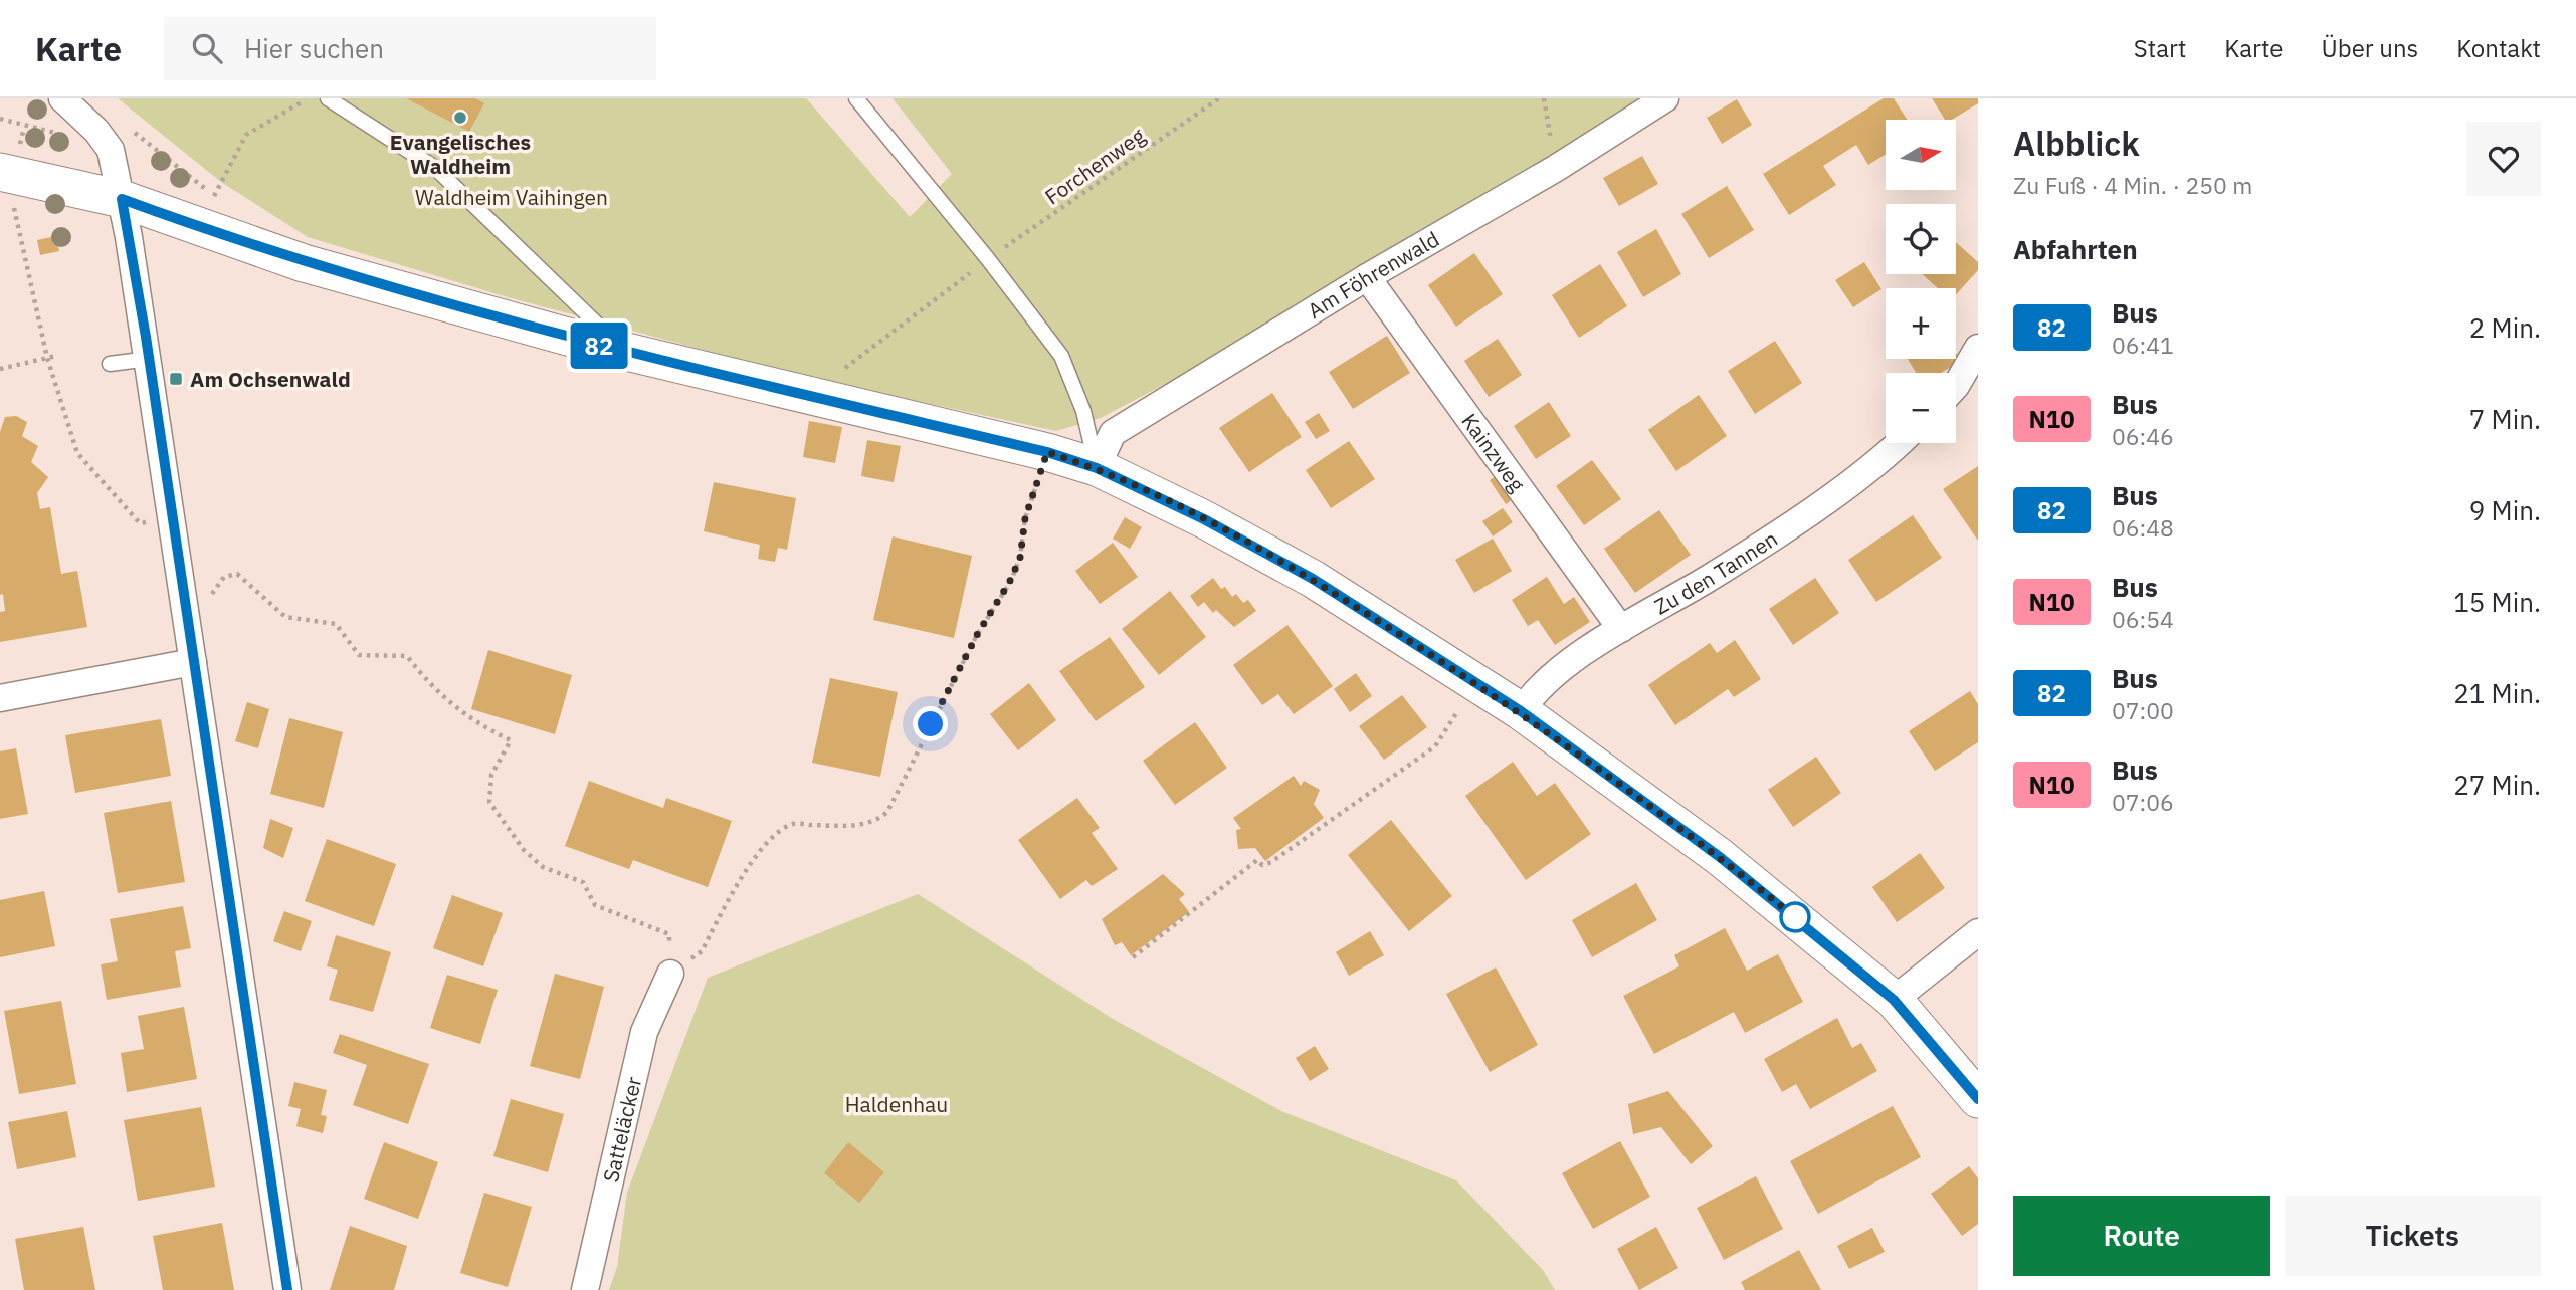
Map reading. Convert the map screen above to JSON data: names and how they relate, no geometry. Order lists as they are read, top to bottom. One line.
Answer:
{"streets":{"street":["Am Föhrenwald","Kainzweg","Zu den Tannen","Satteläcker"],"path":["Forchenweg"]},"crossings":[["Am Föhrenwald","Kainzweg"],["Kainzweg","Zu den Tannen"]],"parks":["Waldheim Vaihingen","Haldenhau"],"places":{"other":["Evangelisches Waldheim"],"transit":["Am Ochsenwald"]},"lines":["bus line 82"],"north":"right","page":{"header":"Karte","search":"Hier suchen","nav":["Start","Karte","Über uns","Kontakt"],"on_map":"82","heading":[["Albblick","Zu Fuß · 4 Min. · 250 m"],"Abfahrten"],"map_buttons":["+","−"],"list":[{"mark":"82","name":"Bus","note":"06:41","value":"2 Min."},{"mark":"N10","name":"Bus","note":"06:46","value":"7 Min."},{"mark":"82","name":"Bus","note":"06:48","value":"9 Min."},{"mark":"N10","name":"Bus","note":"06:54","value":"15 Min."},{"mark":"82","name":"Bus","note":"07:00","value":"21 Min."},{"mark":"N10","name":"Bus","note":"07:06","value":"27 Min."}],"buttons":["Route","Tickets"]}}
